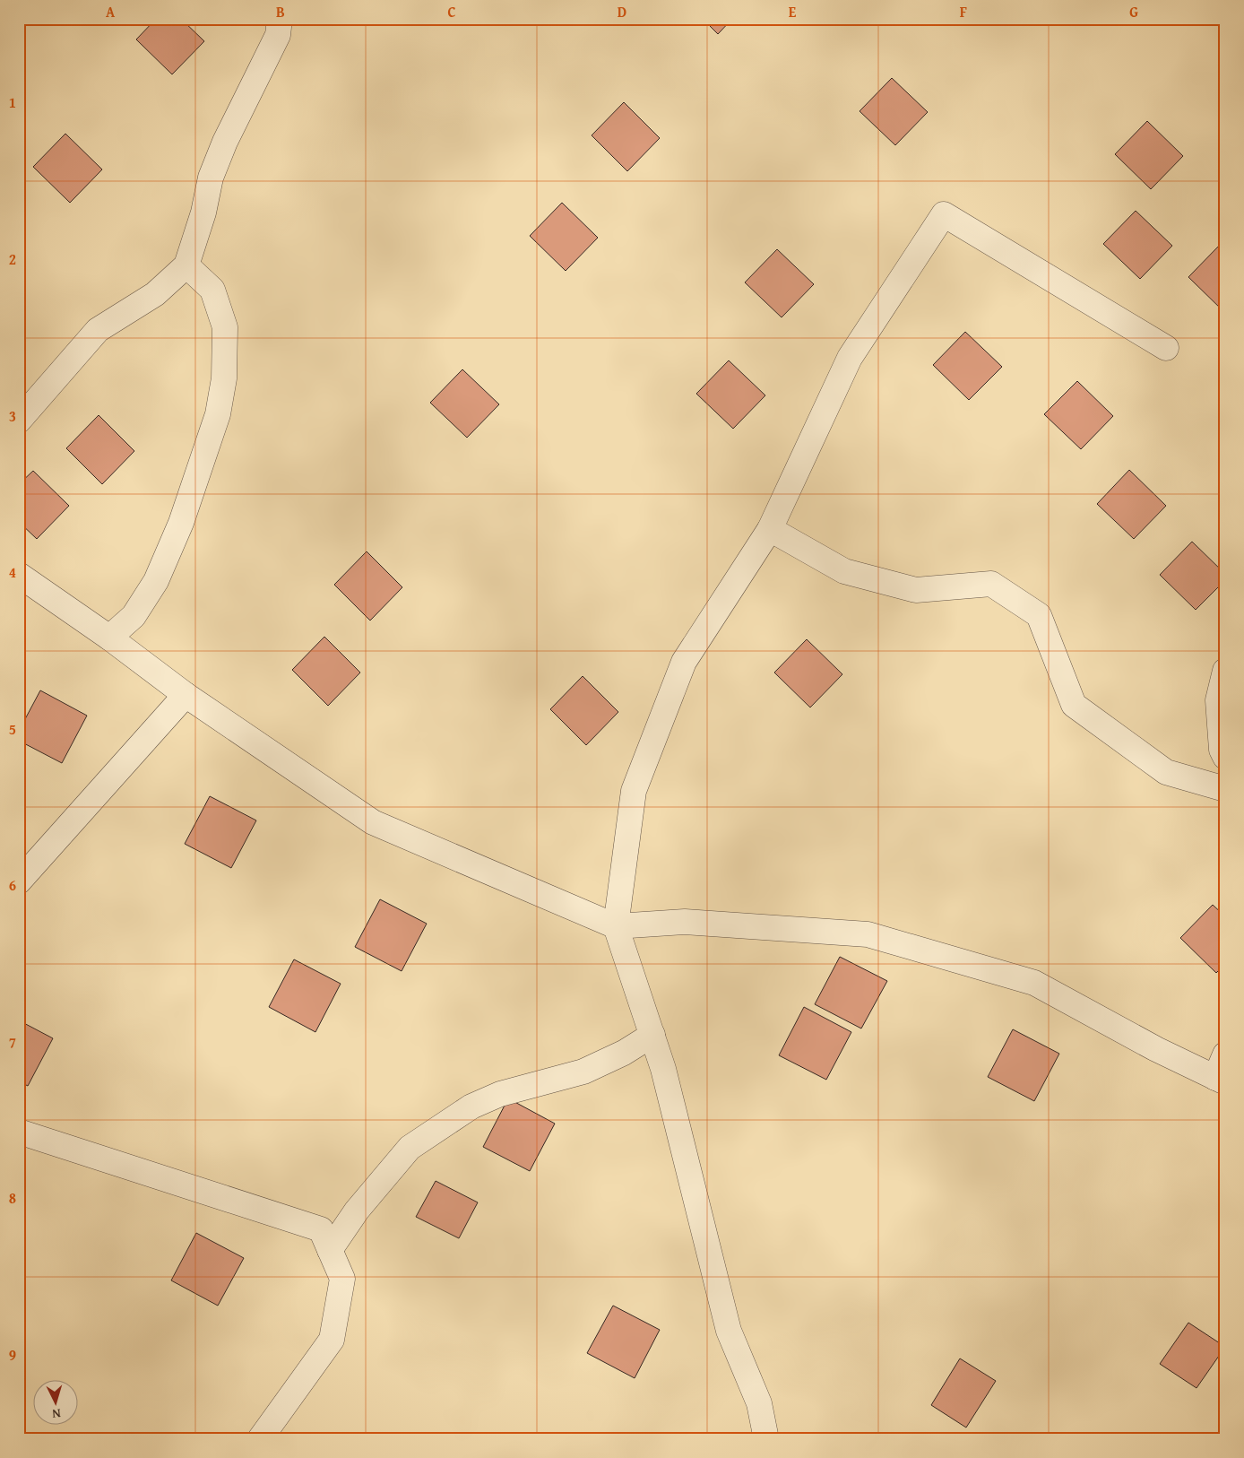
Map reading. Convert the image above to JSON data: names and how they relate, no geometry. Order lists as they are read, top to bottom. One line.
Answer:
{"north":"bottom","grid":{"columns":["A","B","C","D","E","F","G"],"rows":["1","2","3","4","5","6","7","8","9"]}}
